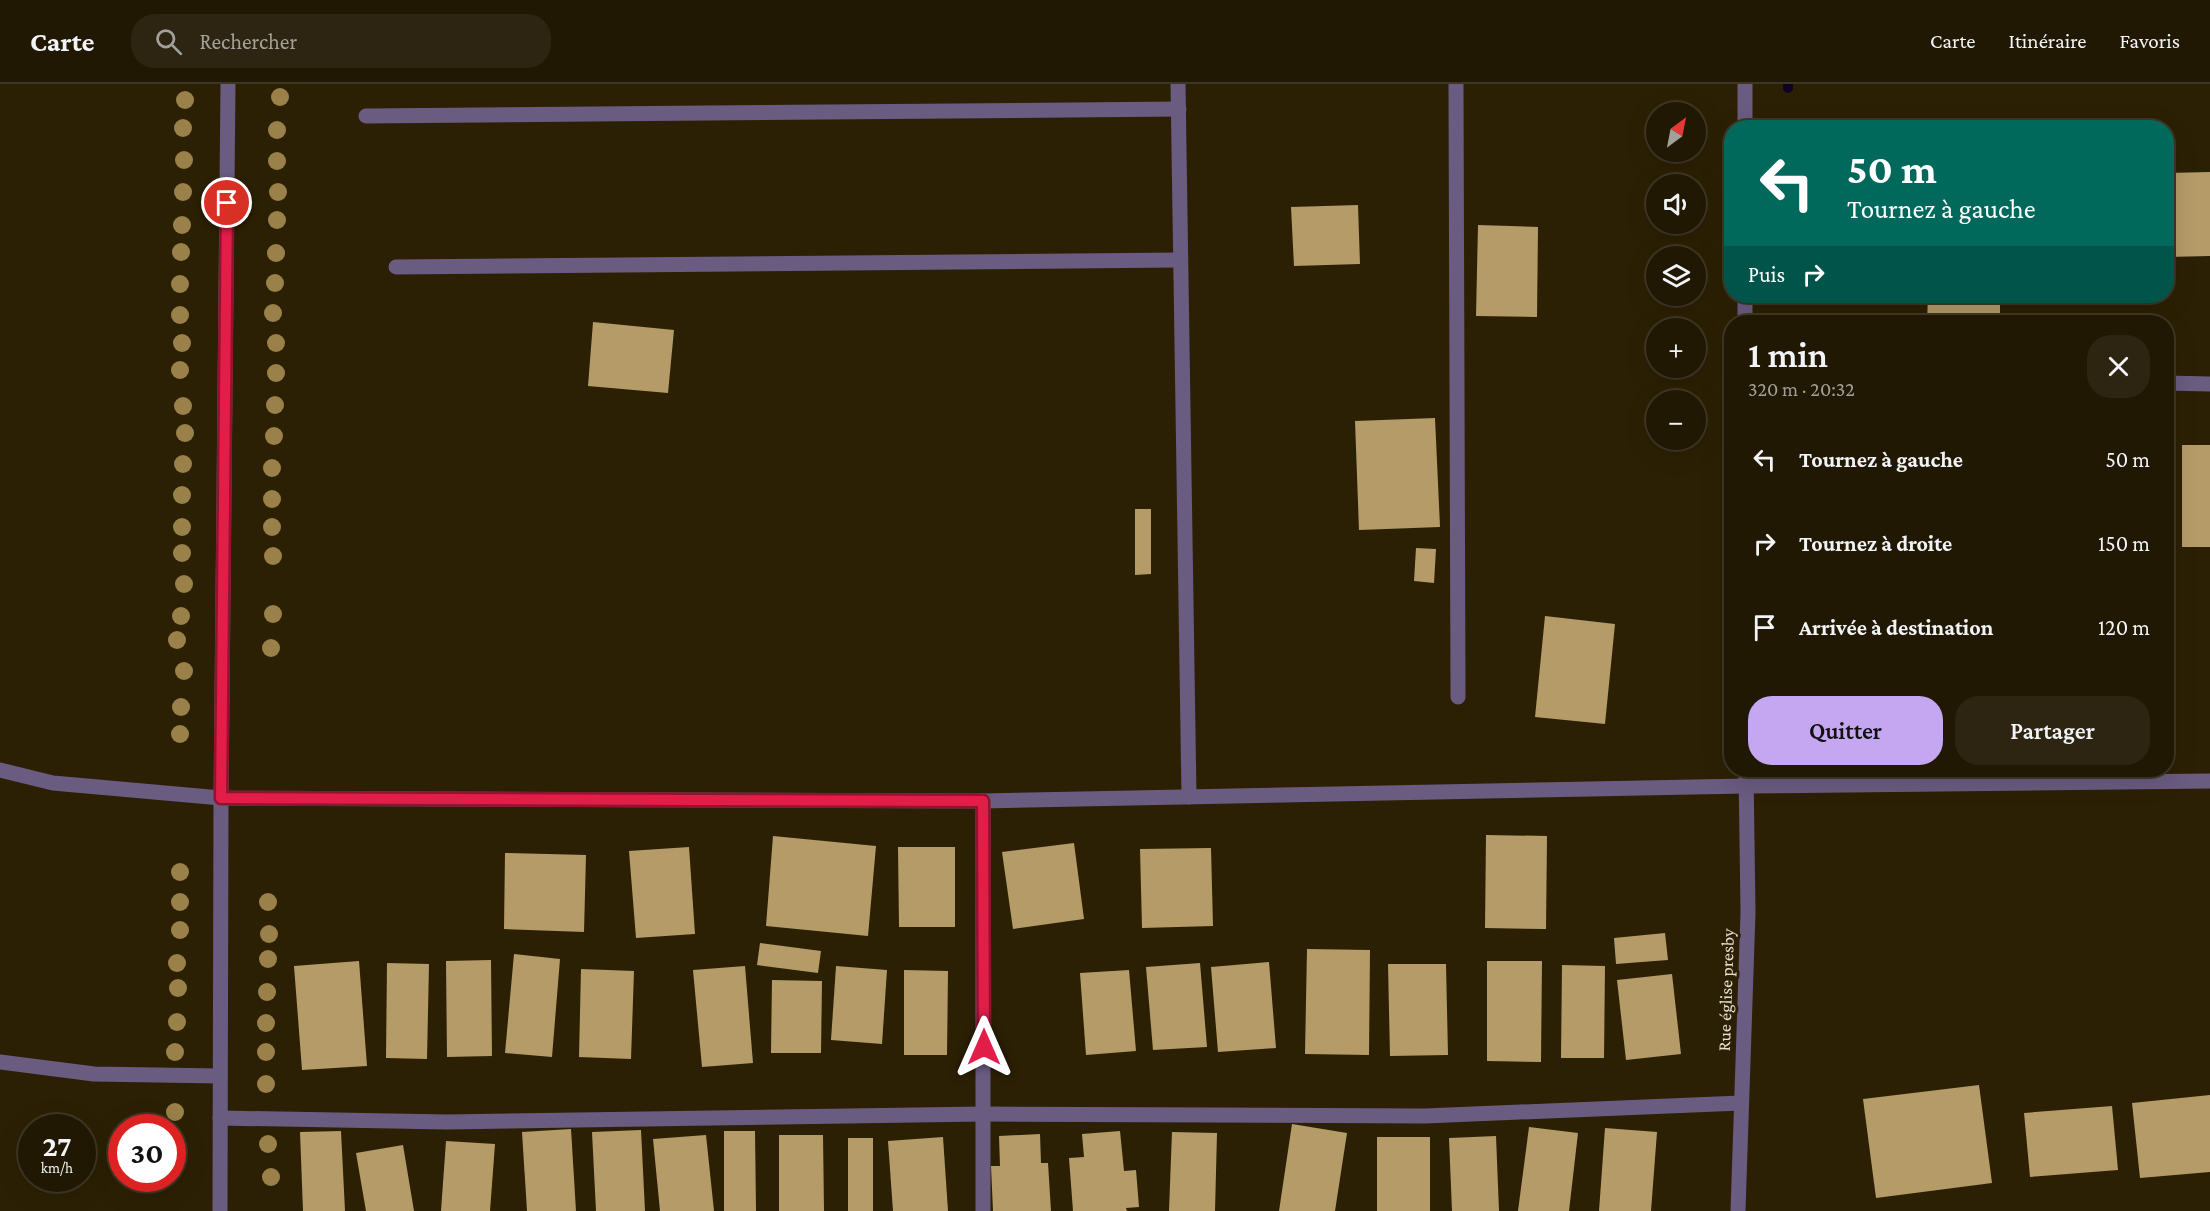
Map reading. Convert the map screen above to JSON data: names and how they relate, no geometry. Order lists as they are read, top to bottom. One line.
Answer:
{"streets":{"street":["Rue église presby"]},"north":"top right","page":{"header":"Carte","search":"Rechercher","nav":["Carte","Itinéraire","Favoris"],"map_buttons":["+","−"],"turn":["50 m","Tournez à gauche"],"then":"Puis","heading":["1 min","320 m · 20:32"],"list":[{"name":"Tournez à gauche","value":"50 m"},{"name":"Tournez à droite","value":"150 m"},{"name":"Arrivée à destination","value":"120 m"}],"buttons":["Quitter","Partager"],"speed":"27 km/h","limit":"30"}}
